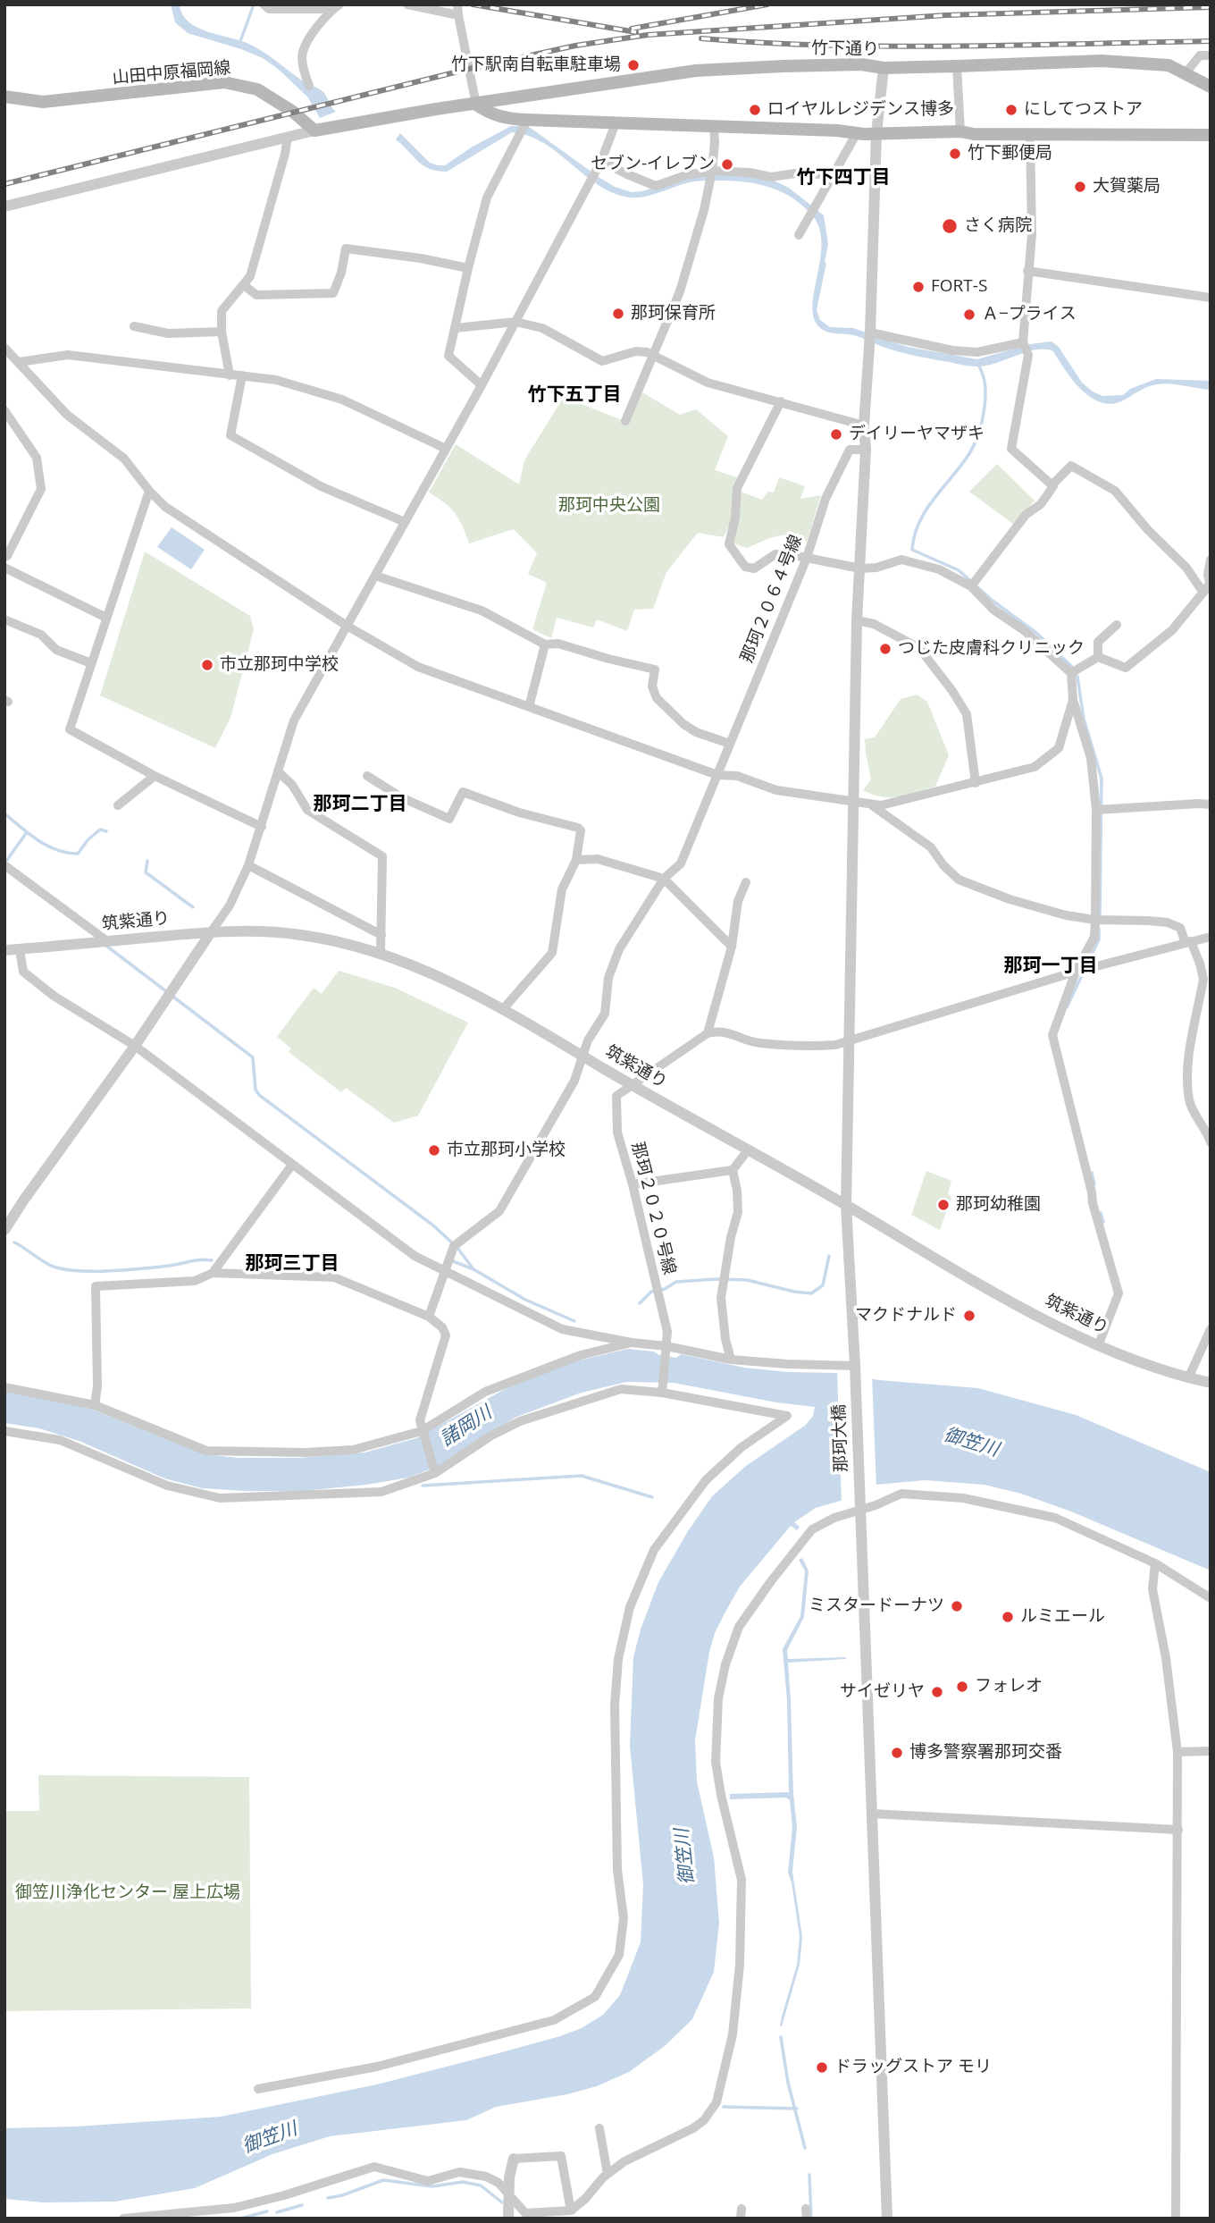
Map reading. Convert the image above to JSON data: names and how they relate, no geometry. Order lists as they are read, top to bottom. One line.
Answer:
{"streets":{"main road":["竹下通り","山田中原福岡線"],"street":["那珂２０６４号線","筑紫通り","那珂２０２０号線","那珂大橋"]},"crossings":[["竹下通り","那珂大橋"],["那珂２０６４号線","筑紫通り"],["那珂２０６４号線","那珂大橋"],["筑紫通り","那珂２０２０号線"],["筑紫通り","那珂大橋"]],"districts":["竹下四丁目","竹下五丁目","那珂二丁目","那珂一丁目","那珂三丁目"],"water":["諸岡川","御笠川"],"parks":["那珂中央公園","御笠川浄化センター 屋上広場"],"places":["竹下駅南自転車駐車場","ロイヤルレジデンス博多","にしてつストア","竹下郵便局","セブン-イレブン","大賀薬局","さく病院","FORT-S","那珂保育所","Ａ−プライス","デイリーヤマザキ","つじた皮膚科クリニック","市立那珂中学校","市立那珂小学校","那珂幼稚園","マクドナルド","ミスタードーナツ","ルミエール","フォレオ","サイゼリヤ","博多警察署那珂交番","ドラッグストア モリ"]}
